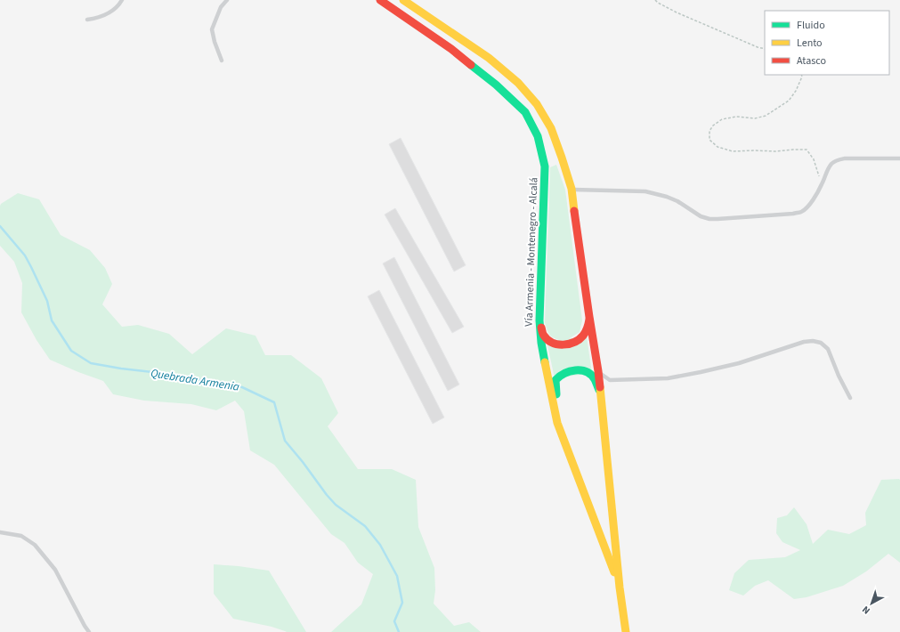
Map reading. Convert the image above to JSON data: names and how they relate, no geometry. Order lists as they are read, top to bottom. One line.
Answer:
{"streets":{"main road":["Vía Armenia - Montenegro - Alcalá"]},"water":["Quebrada Armenia"],"legend":["Fluido","Lento","Atasco"],"north":"bottom left"}
